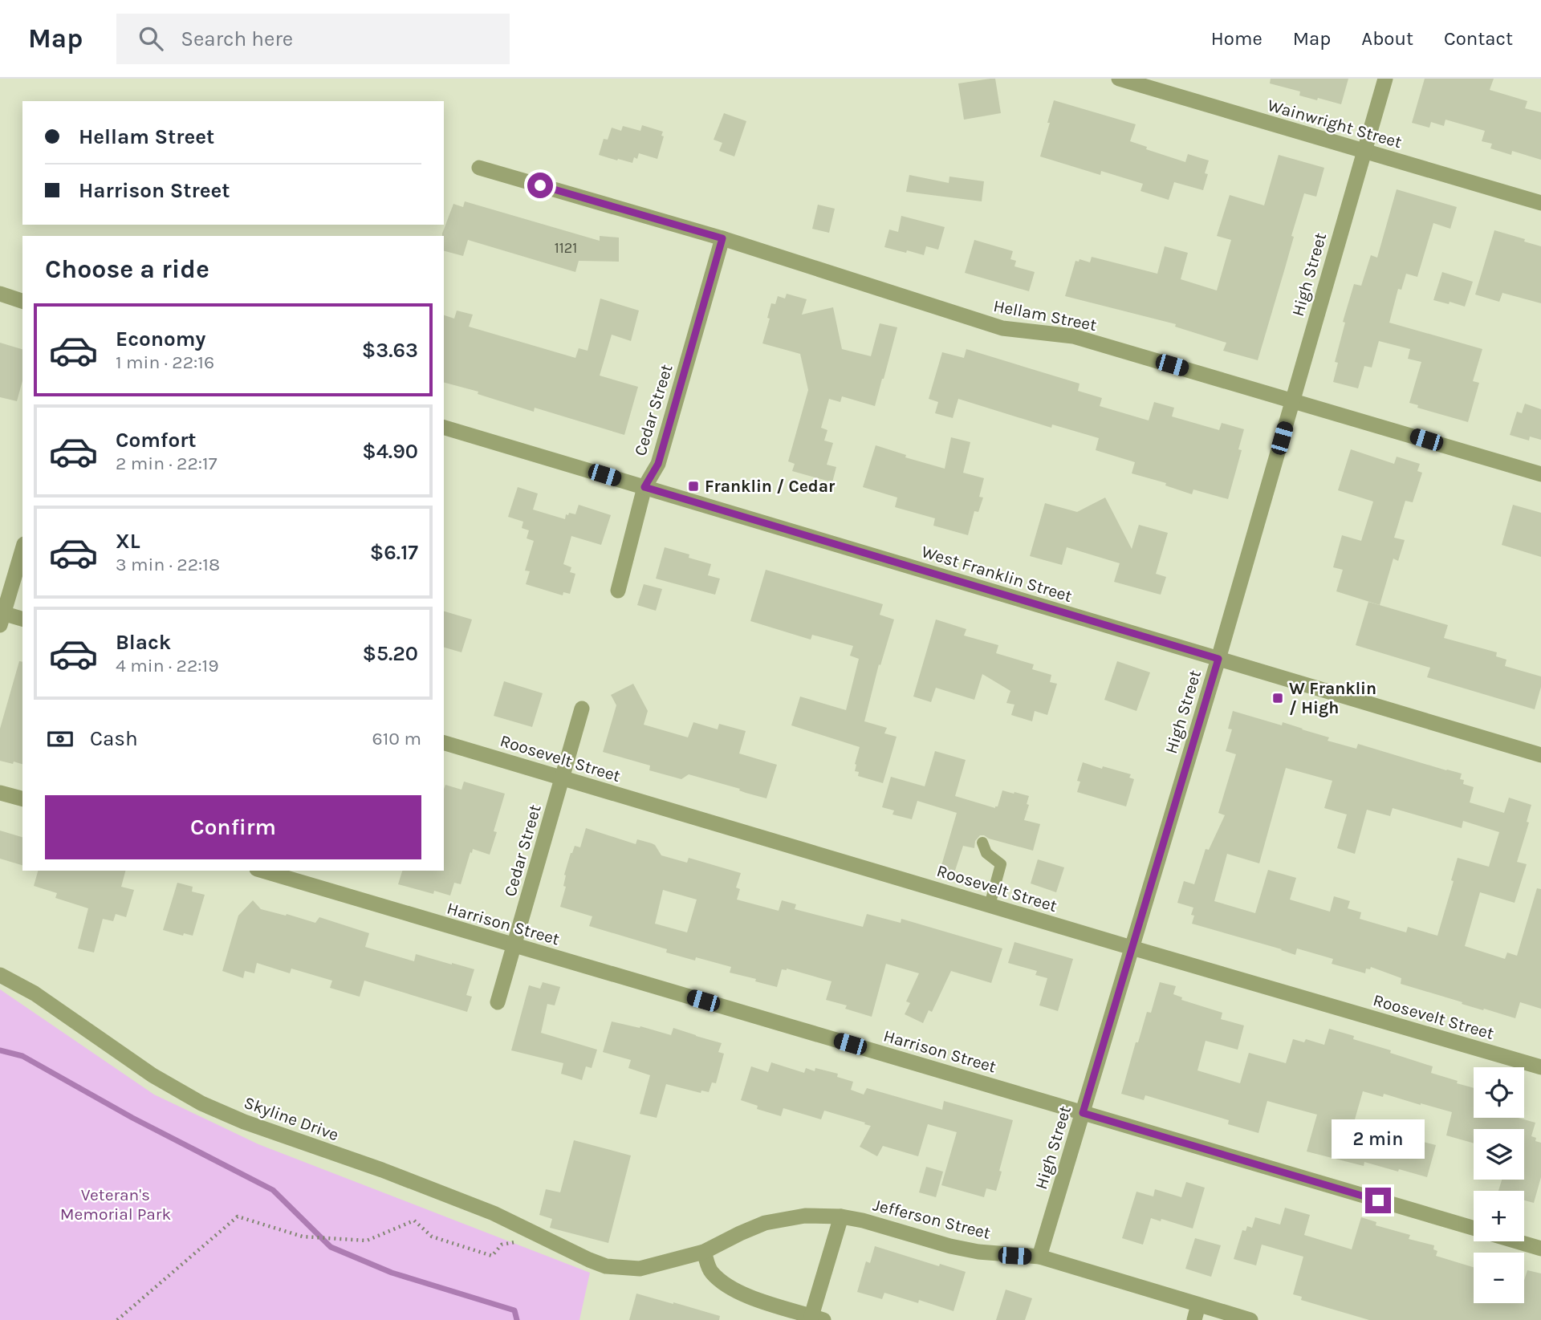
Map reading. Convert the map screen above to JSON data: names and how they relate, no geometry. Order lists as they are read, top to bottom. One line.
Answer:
{"streets":{"street":["Wainwright Street","High Street","Hellam Street","Cedar Street","West Franklin Street","Roosevelt Street","Harrison Street","Skyline Drive","Jefferson Street"]},"crossings":[["Wainwright Street","High Street"],["High Street","Hellam Street"],["High Street","West Franklin Street"],["High Street","Roosevelt Street"],["High Street","Harrison Street"],["High Street","Jefferson Street"],["Hellam Street","Cedar Street"],["Cedar Street","West Franklin Street"],["Cedar Street","Roosevelt Street"],["Cedar Street","Harrison Street"],["Skyline Drive","Jefferson Street"]],"parks":["Veteran's Memorial Park"],"places":{"transit":["Franklin / Cedar","W Franklin / High"]},"house_numbers":["1121"],"page":{"header":"Map","search":"Search here","nav":["Home","Map","About","Contact"],"banner":["Hellam Street","Harrison Street"],"heading":"Choose a ride","list":[{"name":"Economy","note":"1 min · 22:16","value":"$3.63"},{"name":"Comfort","note":"2 min · 22:17","value":"$4.90"},{"name":"XL","note":"3 min · 22:18","value":"$6.17"},{"name":"Black","note":"4 min · 22:19","value":"$5.20"}],"pay":["Cash","610 m"],"buttons":"Confirm","map_buttons":["+","−"],"bubble":"2 min"}}
